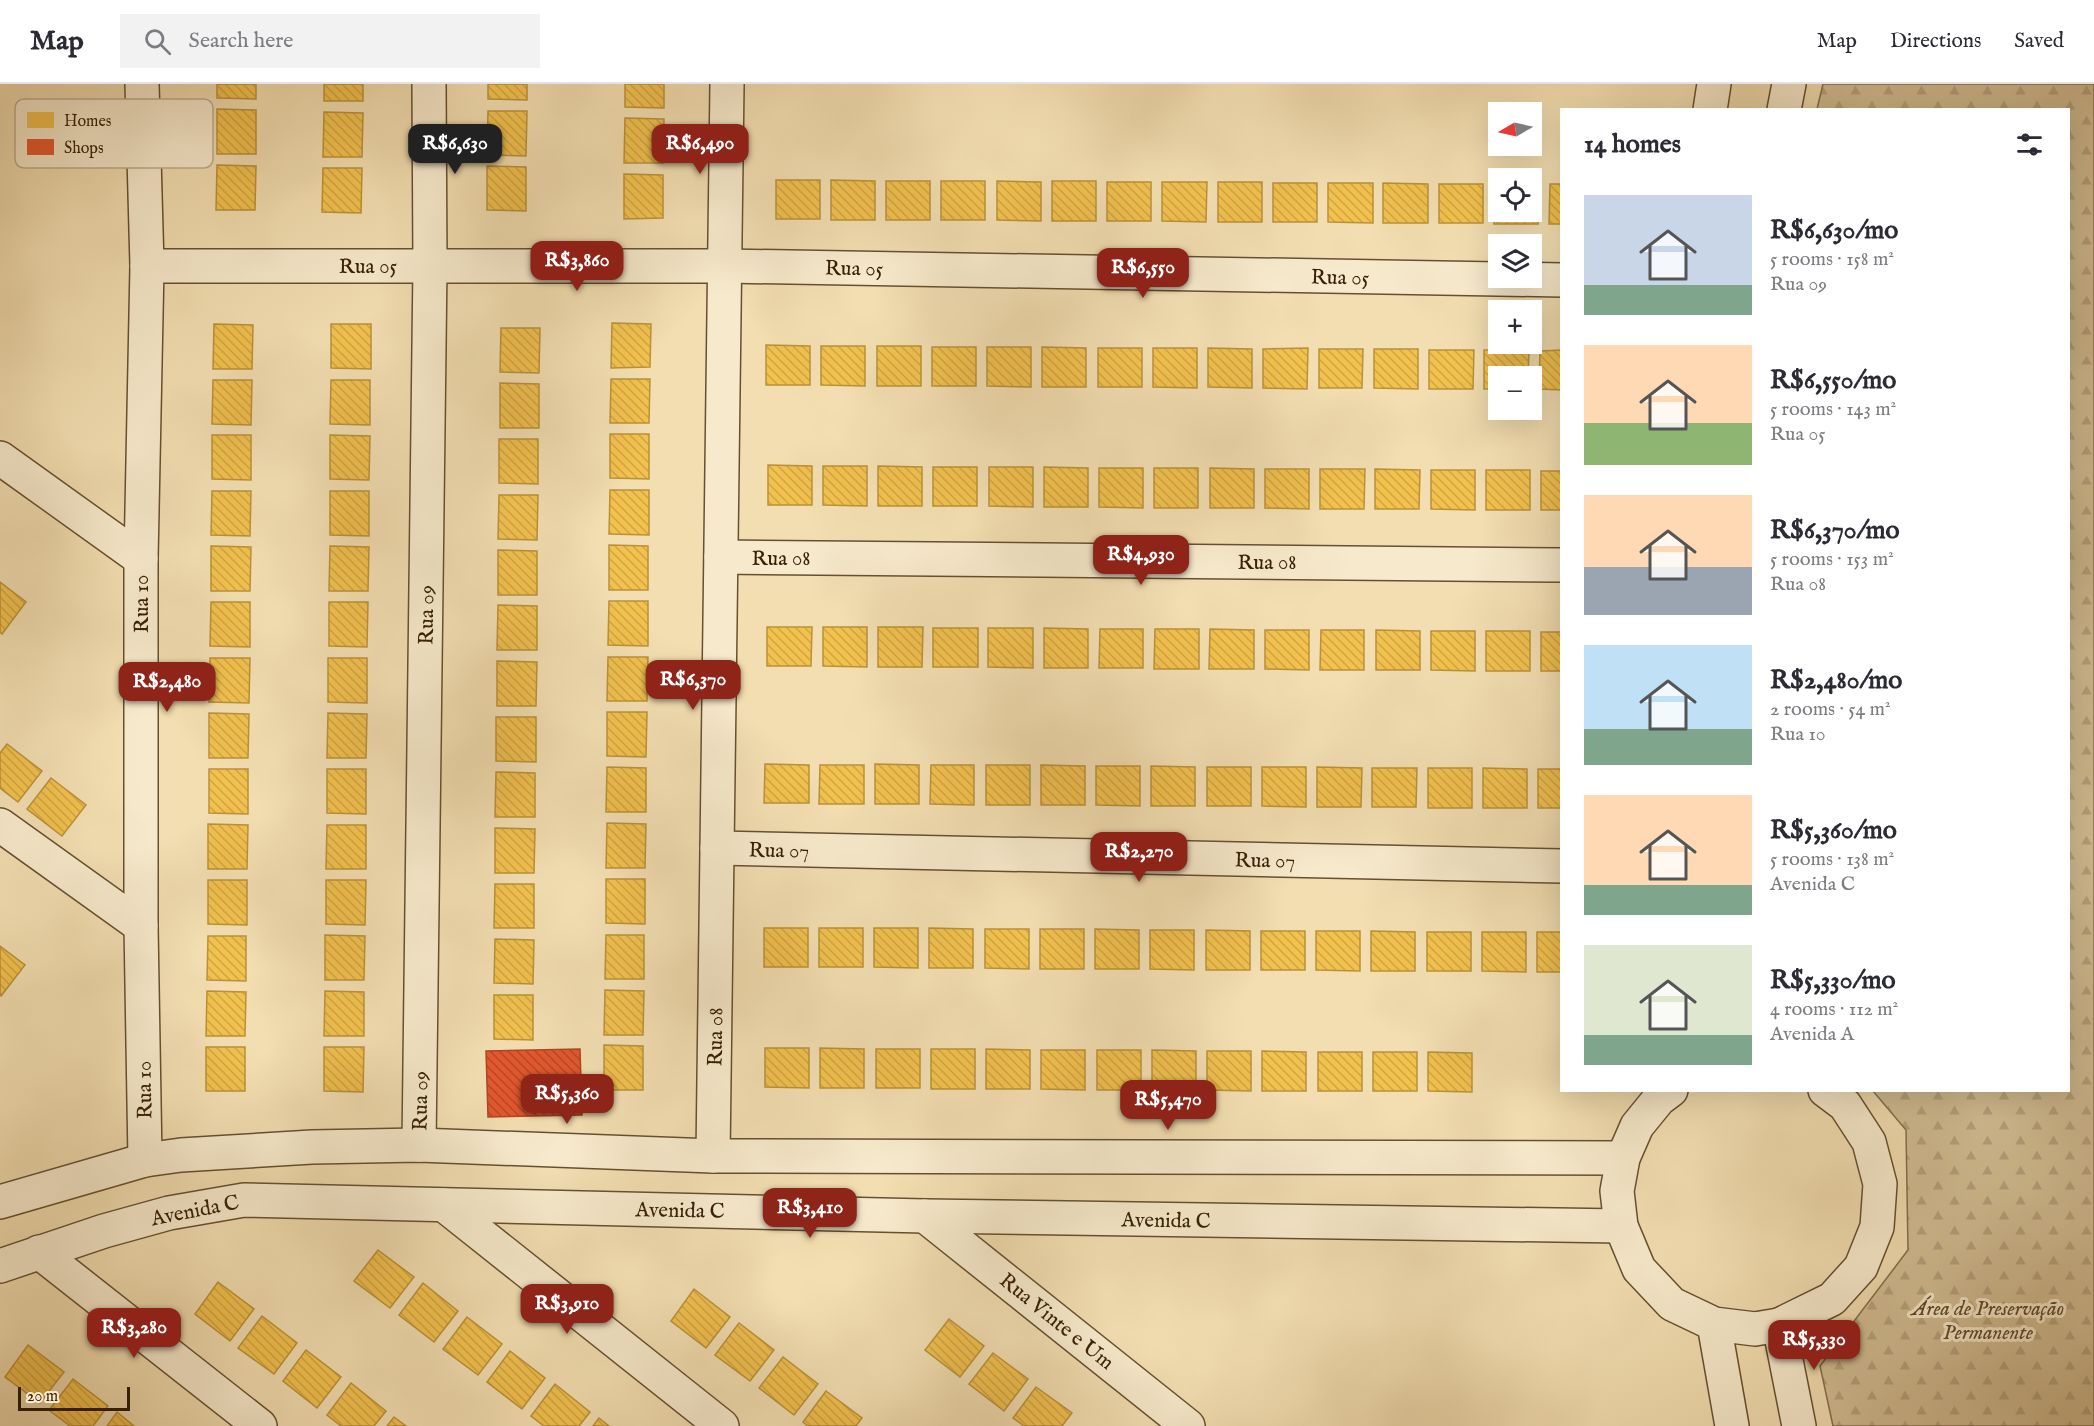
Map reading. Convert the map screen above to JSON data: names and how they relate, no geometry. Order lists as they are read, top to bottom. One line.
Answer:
{"streets":{"street":["Rua 05","Rua 08","Rua 10","Rua 09","Rua 07","Avenida C","Rua Vinte e Um"]},"crossings":[["Rua 05","Rua 08"],["Rua 05","Rua 10"],["Rua 05","Rua 09"],["Rua 08","Rua 07"],["Avenida C","Rua Vinte e Um"]],"parks":["Área de Preservação Permanente"],"legend":["Homes","Shops"],"scale_bar":"20 m","north":"left","page":{"header":"Map","search":"Search here","nav":["Map","Directions","Saved"],"map_buttons":["+","−"],"heading":"14 homes","price":["R$6,630","R$6,490","R$3,860","R$6,550","R$4,930","R$6,370","R$2,480","R$2,270","R$5,360","R$5,470","R$3,410","R$3,910","R$3,280","R$5,330"],"list":[{"name":"R$6,630/mo","note":"5 rooms · 158 m² · Rua 09"},{"name":"R$6,550/mo","note":"5 rooms · 143 m² · Rua 05"},{"name":"R$6,370/mo","note":"5 rooms · 153 m² · Rua 08"},{"name":"R$2,480/mo","note":"2 rooms · 54 m² · Rua 10"},{"name":"R$5,360/mo","note":"5 rooms · 138 m² · Avenida C"},{"name":"R$5,330/mo","note":"4 rooms · 112 m² · Avenida A"}],"scale":"20 m"}}
